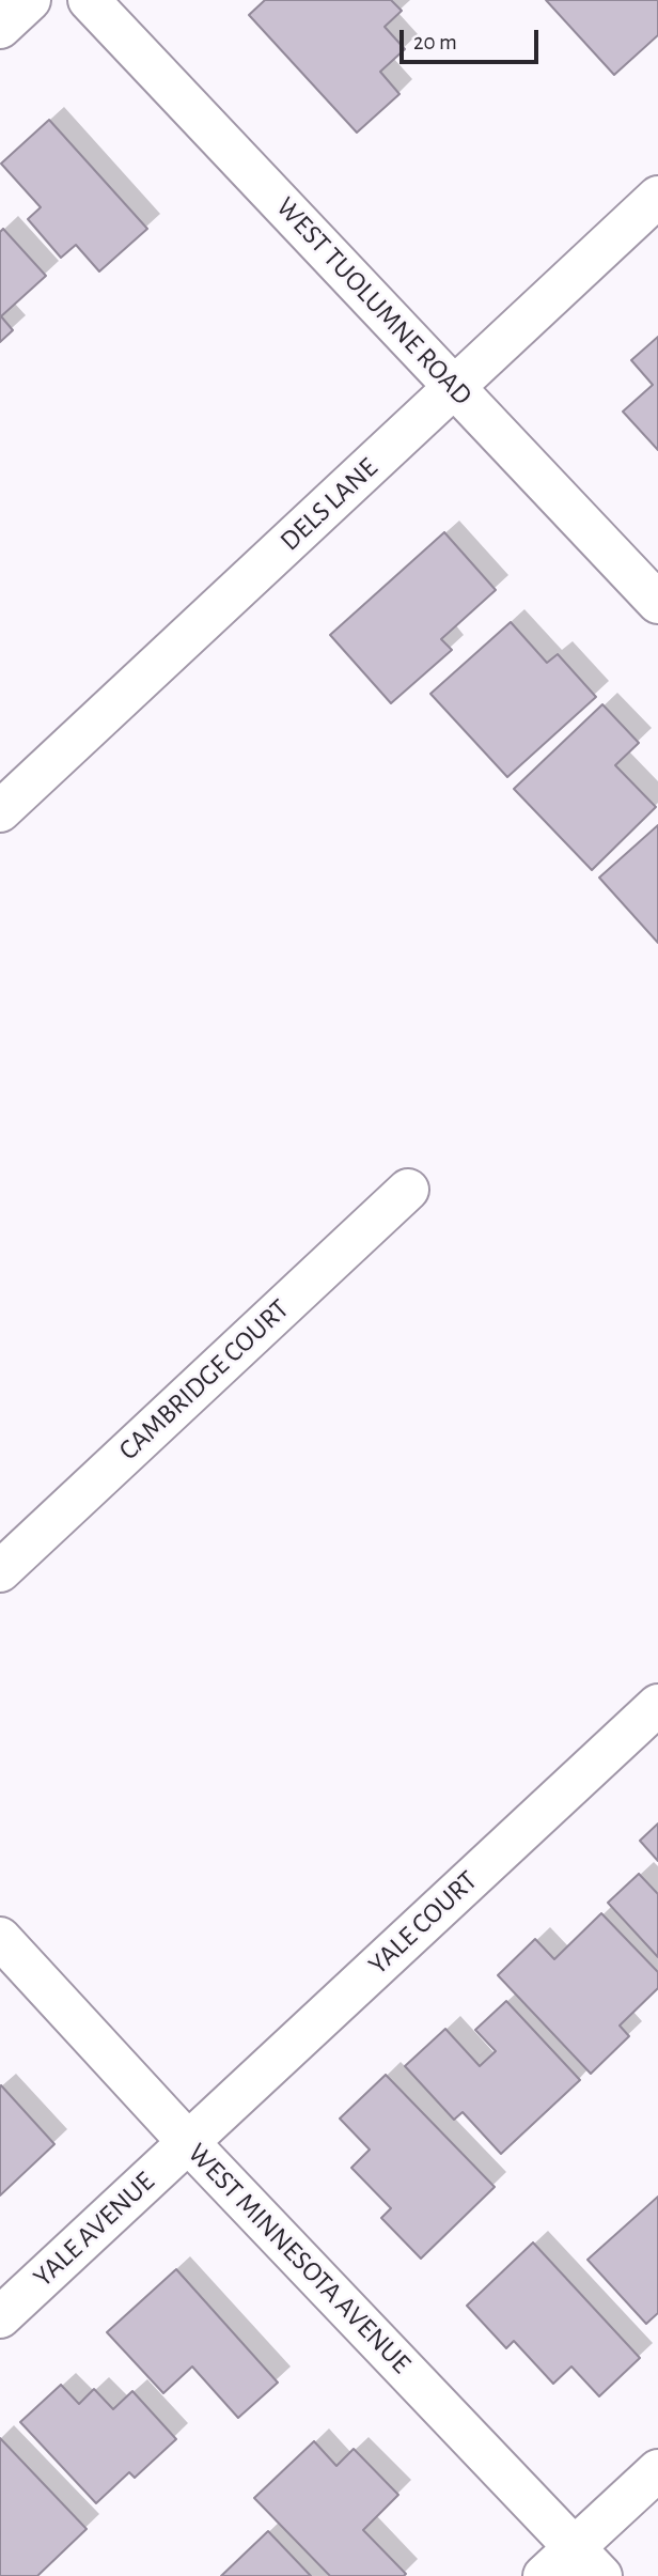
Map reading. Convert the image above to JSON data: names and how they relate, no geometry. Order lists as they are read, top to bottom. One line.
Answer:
{"streets":{"street":["WEST TUOLUMNE ROAD","DELS LANE","CAMBRIDGE COURT","YALE COURT","YALE AVENUE","WEST MINNESOTA AVENUE"]},"crossings":[["WEST TUOLUMNE ROAD","DELS LANE"],["YALE COURT","YALE AVENUE"],["YALE COURT","WEST MINNESOTA AVENUE"],["YALE AVENUE","WEST MINNESOTA AVENUE"]],"scale_bar":"20 m"}
